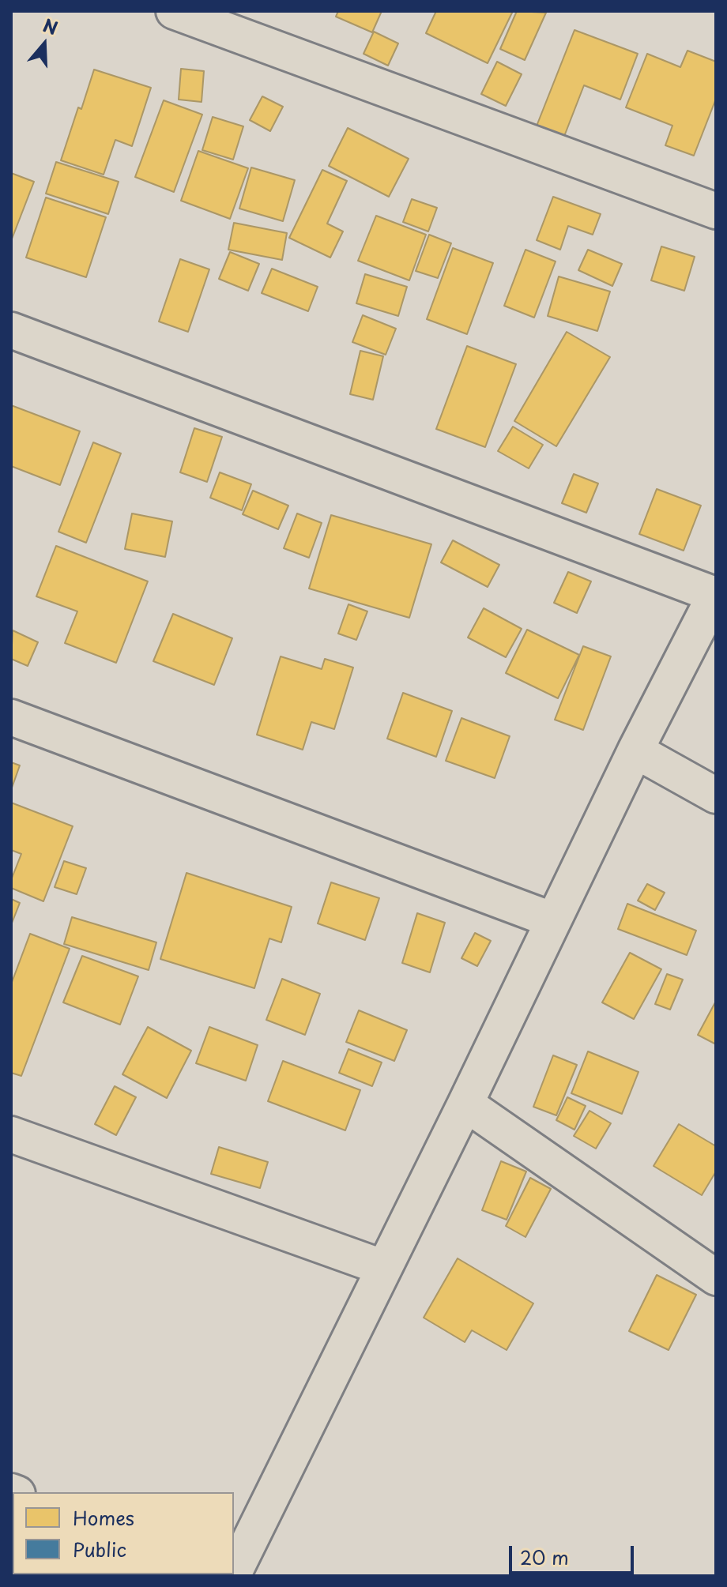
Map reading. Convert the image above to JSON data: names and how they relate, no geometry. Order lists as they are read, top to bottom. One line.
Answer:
{"legend":["Homes","Public"],"scale_bar":"20 m","north":"top"}
